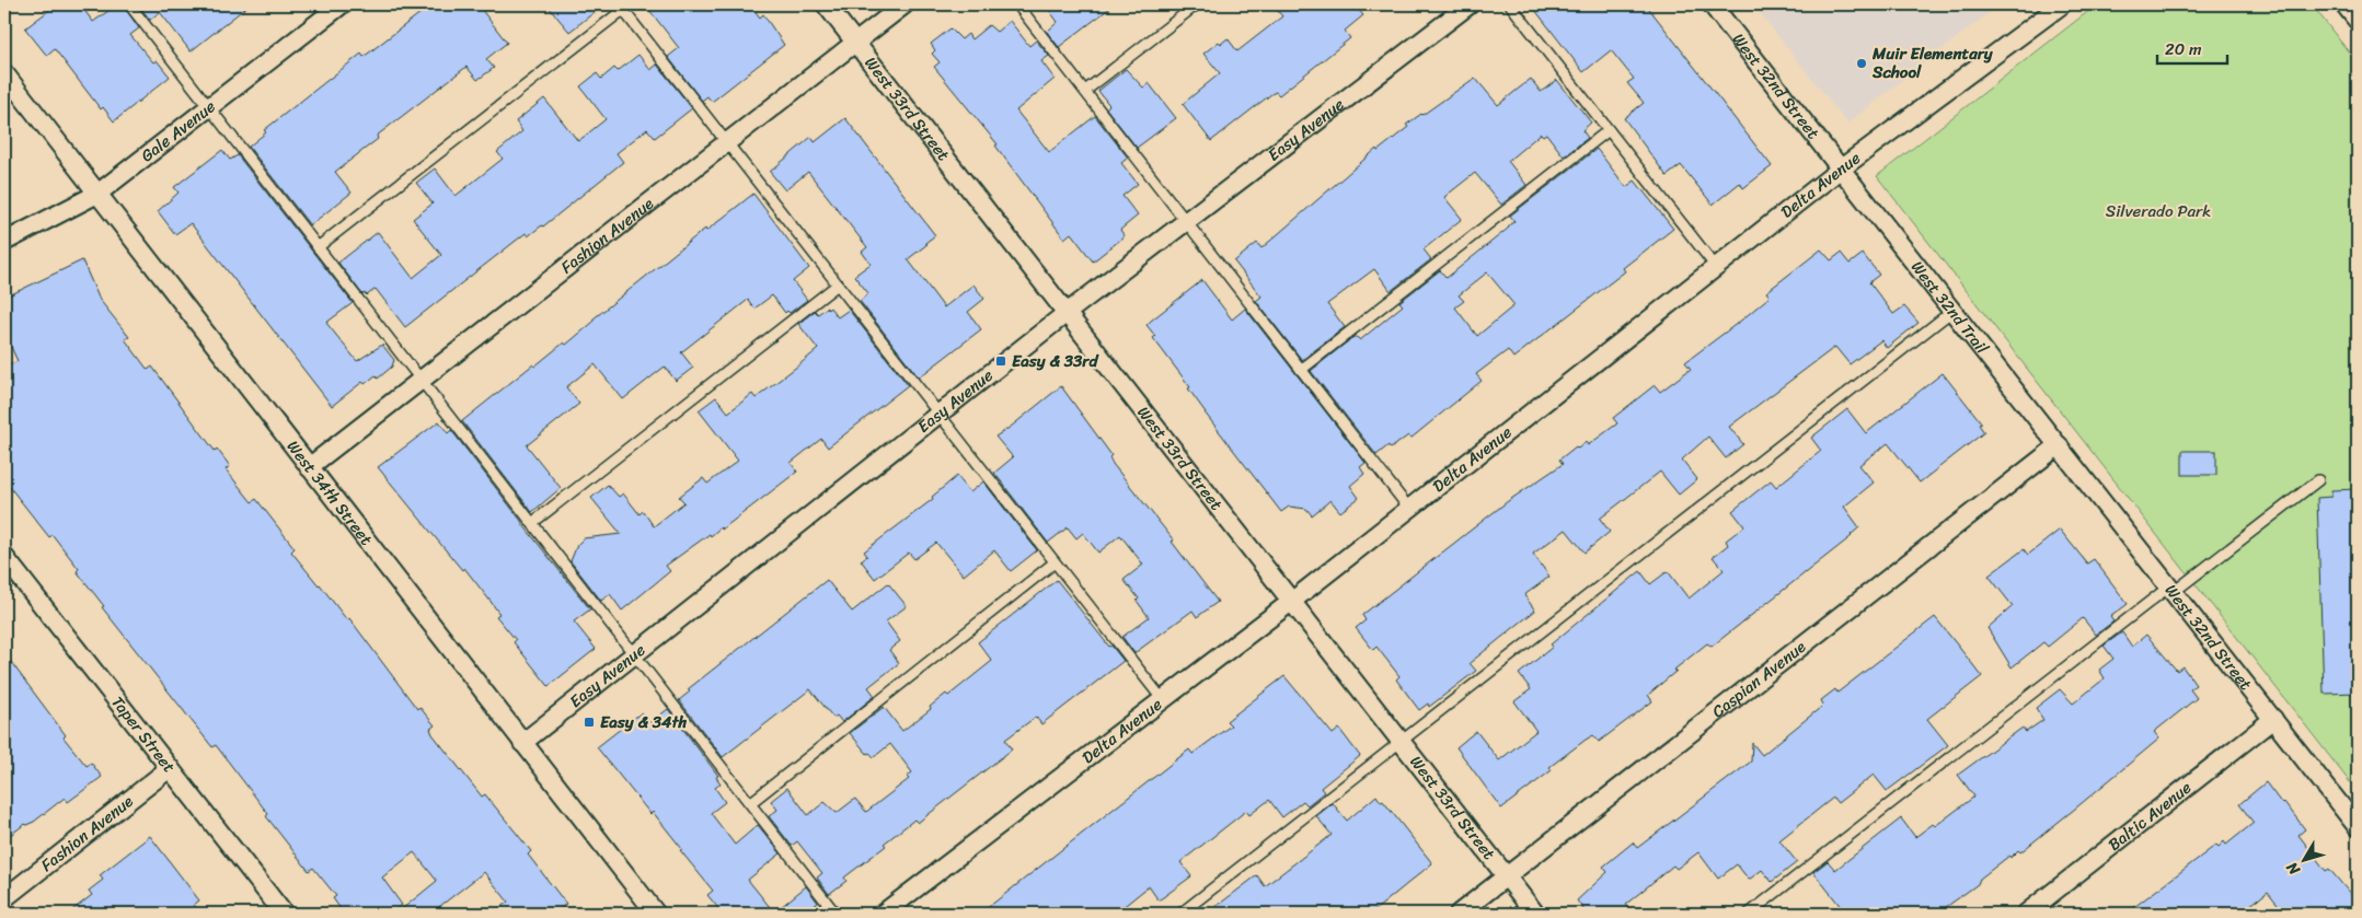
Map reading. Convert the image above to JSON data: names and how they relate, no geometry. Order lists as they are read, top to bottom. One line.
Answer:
{"streets":{"street":["West 32nd Street","West 33rd Street","Easy Avenue","Gale Avenue","Delta Avenue","Fashion Avenue","West 32nd Trail","West 34th Street","Caspian Avenue","Taper Street","Baltic Avenue"]},"crossings":[["West 32nd Street","Delta Avenue"],["West 32nd Street","West 32nd Trail"],["West 32nd Street","Caspian Avenue"],["West 32nd Street","Baltic Avenue"],["West 33rd Street","Easy Avenue"],["West 33rd Street","Delta Avenue"],["West 33rd Street","Fashion Avenue"],["West 33rd Street","Caspian Avenue"],["Easy Avenue","West 34th Street"],["Gale Avenue","West 34th Street"],["Delta Avenue","West 32nd Trail"],["Fashion Avenue","West 34th Street"],["Fashion Avenue","Taper Street"],["West 32nd Trail","Caspian Avenue"]],"parks":["Silverado Park"],"places":{"other":["Muir Elementary School"],"transit":["Easy & 33rd","Easy & 34th"]},"scale_bar":"20 m","north":"bottom left"}
